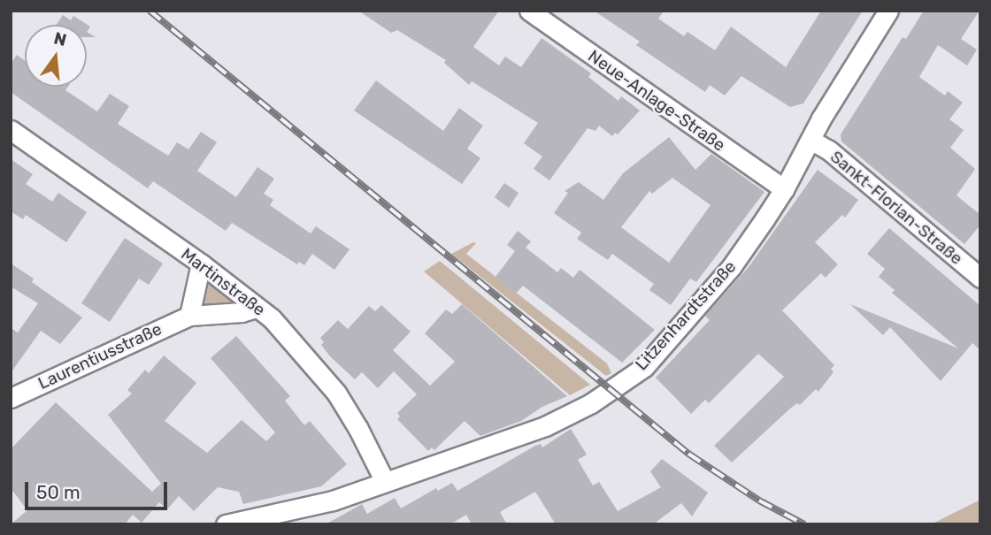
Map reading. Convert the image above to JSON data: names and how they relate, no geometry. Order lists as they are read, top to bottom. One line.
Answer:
{"streets":{"street":["Neue-Anlage-Straße","Sankt-Florian-Straße","Martinstraße","Litzenhardtstraße","Laurentiusstraße"]},"crossings":[["Neue-Anlage-Straße","Litzenhardtstraße"],["Sankt-Florian-Straße","Litzenhardtstraße"],["Martinstraße","Litzenhardtstraße"],["Martinstraße","Laurentiusstraße"]],"scale_bar":"50 m","north":"top"}
